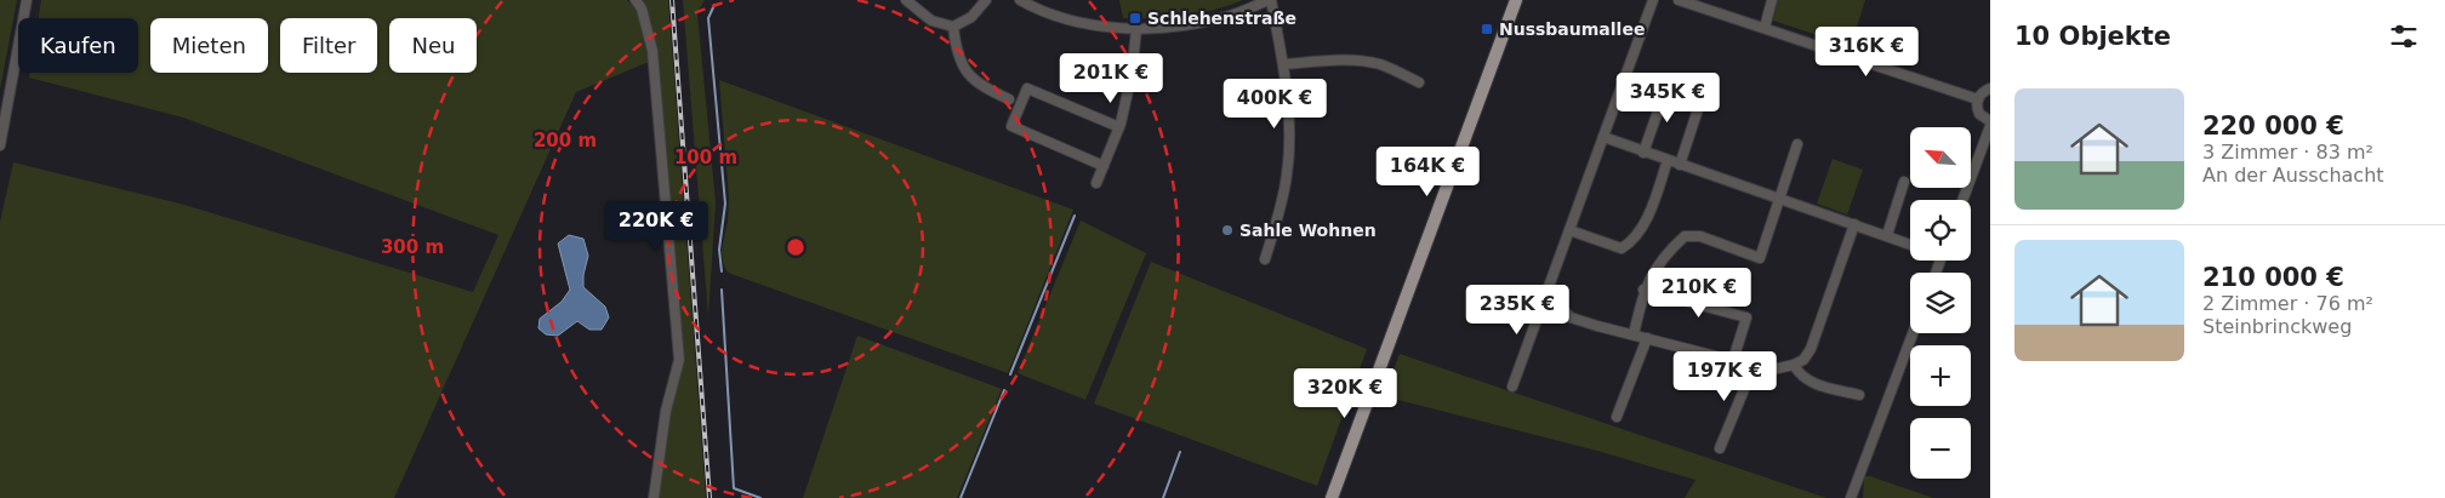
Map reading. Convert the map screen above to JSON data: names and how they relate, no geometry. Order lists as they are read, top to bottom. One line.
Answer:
{"places":{"transit":["Schlehenstraße","Nussbaumallee"],"other":["Sahle Wohnen"]},"north":"top left","page":{"heading":"10 Objekte","chip":["Kaufen","Mieten","Filter","Neu"],"price":["316K €","201K €","345K €","400K €","164K €","220K €","210K €","235K €","197K €","320K €"],"list":[{"name":"220 000 €","note":"3 Zimmer · 83 m² · An der Ausschacht"},{"name":"210 000 €","note":"2 Zimmer · 76 m² · Steinbrinckweg"}],"map_buttons":["+","−"]},"rings":["200 m","100 m","300 m"]}
